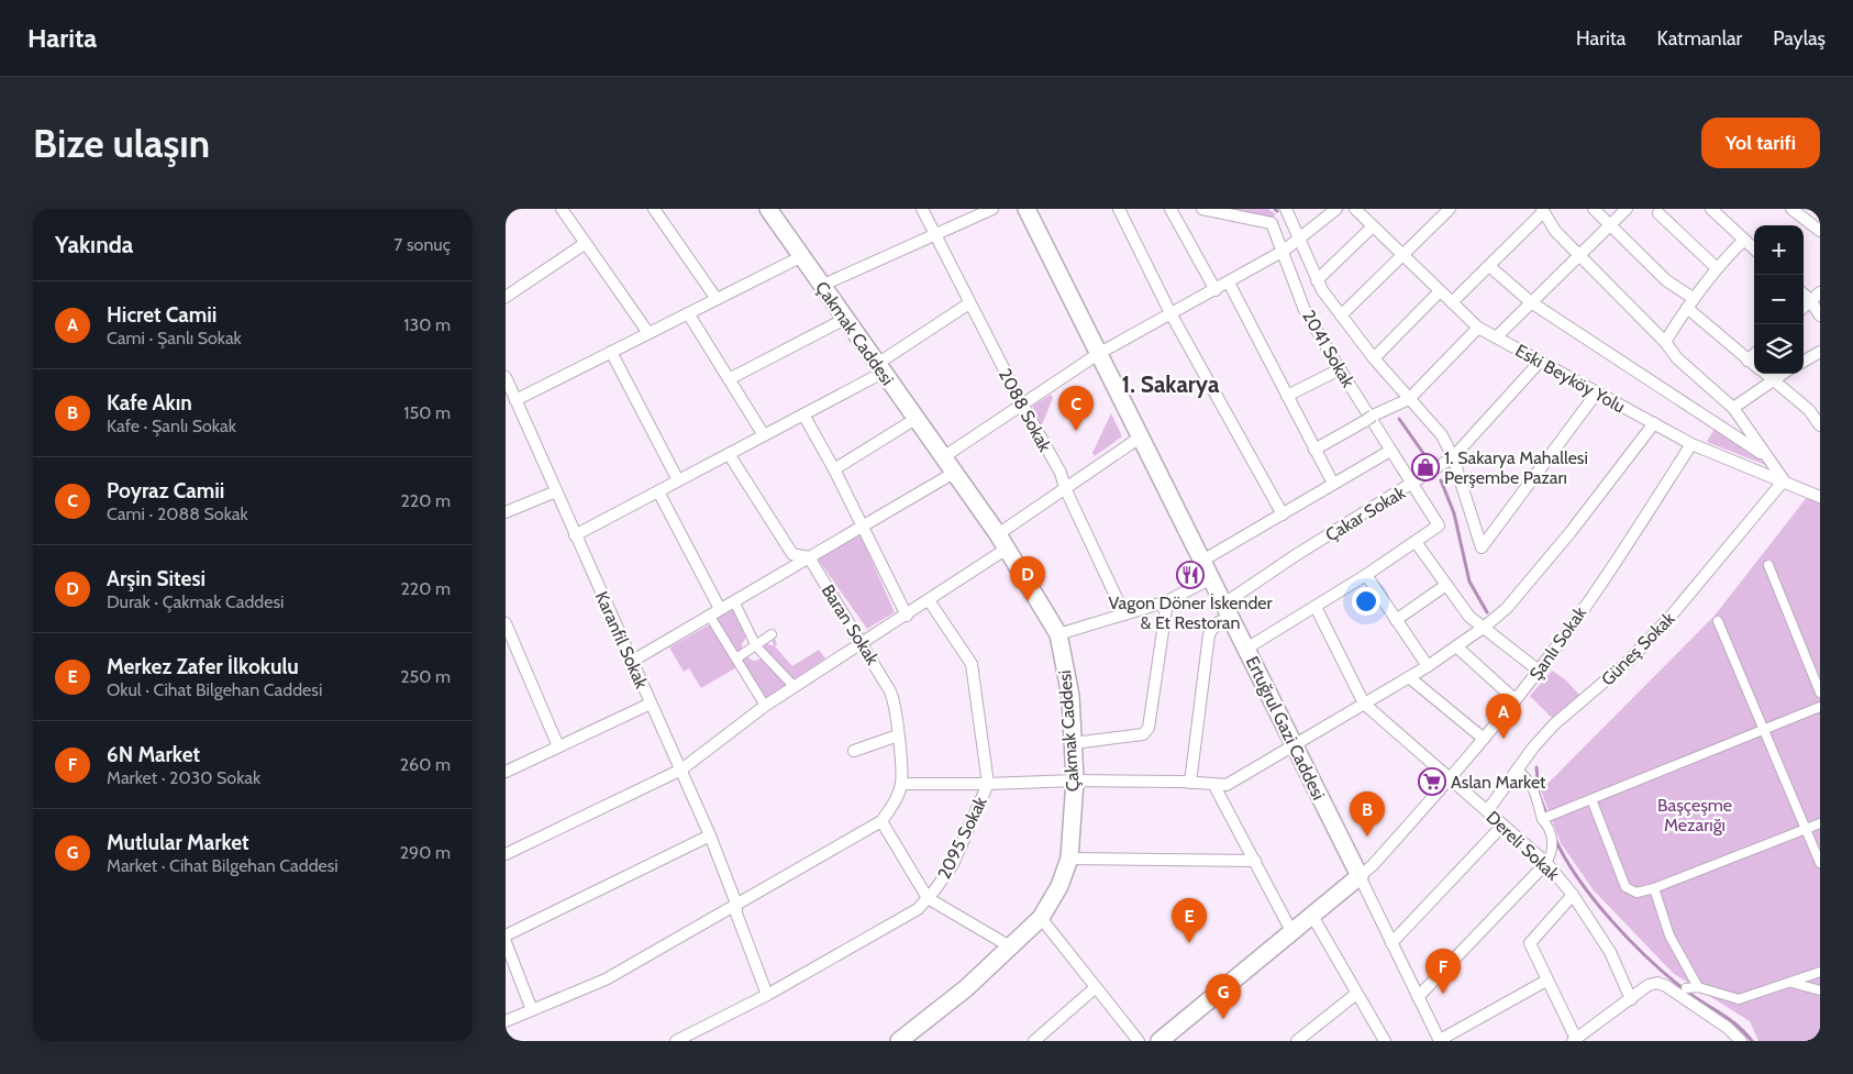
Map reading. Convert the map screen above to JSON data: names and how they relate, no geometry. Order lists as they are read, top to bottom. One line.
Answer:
{"streets":{"main road":["Çakmak Caddesi","Ertuğrul Gazi Caddesi"],"street":["2041 Sokak","Eski Beyköy Yolu","2088 Sokak","Çakar Sokak","Baran Sokak","Karanfil Sokak","Şanlı Sokak","Güneş Sokak","2095 Sokak","Dereli Sokak"]},"crossings":[["2041 Sokak","Çakar Sokak"],["Eski Beyköy Yolu","Çakar Sokak"],["Eski Beyköy Yolu","Şanlı Sokak"],["Eski Beyköy Yolu","Güneş Sokak"],["Çakar Sokak","Ertuğrul Gazi Caddesi"],["Karanfil Sokak","2095 Sokak"],["Şanlı Sokak","Ertuğrul Gazi Caddesi"],["Şanlı Sokak","Dereli Sokak"],["Güneş Sokak","Dereli Sokak"]],"districts":["1. Sakarya"],"parks":["Başçeşme Mezarığı"],"places":{"shop":["1. Sakarya Mahallesi Perşembe Pazarı"],"restaurant":["Vagon Döner İskender & Et Restoran"],"supermarket":["Aslan Market"]},"page":{"header":"Harita","nav":["Harita","Katmanlar","Paylaş"],"buttons":"Yol tarifi","title":"Bize ulaşın","heading":["Yakında","7 sonuç"],"map_buttons":["+","−"],"list":[{"mark":"A","name":"Hicret Camii","note":"Cami · Şanlı Sokak","value":"130 m"},{"mark":"B","name":"Kafe Akın","note":"Kafe · Şanlı Sokak","value":"150 m"},{"mark":"C","name":"Poyraz Camii","note":"Cami · 2088 Sokak","value":"220 m"},{"mark":"D","name":"Arşin Sitesi","note":"Durak · Çakmak Caddesi","value":"220 m"},{"mark":"E","name":"Merkez Zafer İlkokulu","note":"Okul · Cihat Bilgehan Caddesi","value":"250 m"},{"mark":"F","name":"6N Market","note":"Market · 2030 Sokak","value":"260 m"},{"mark":"G","name":"Mutlular Market","note":"Market · Cihat Bilgehan Caddesi","value":"290 m"}],"pins":["C","D","A","B","E","F","G"]}}
